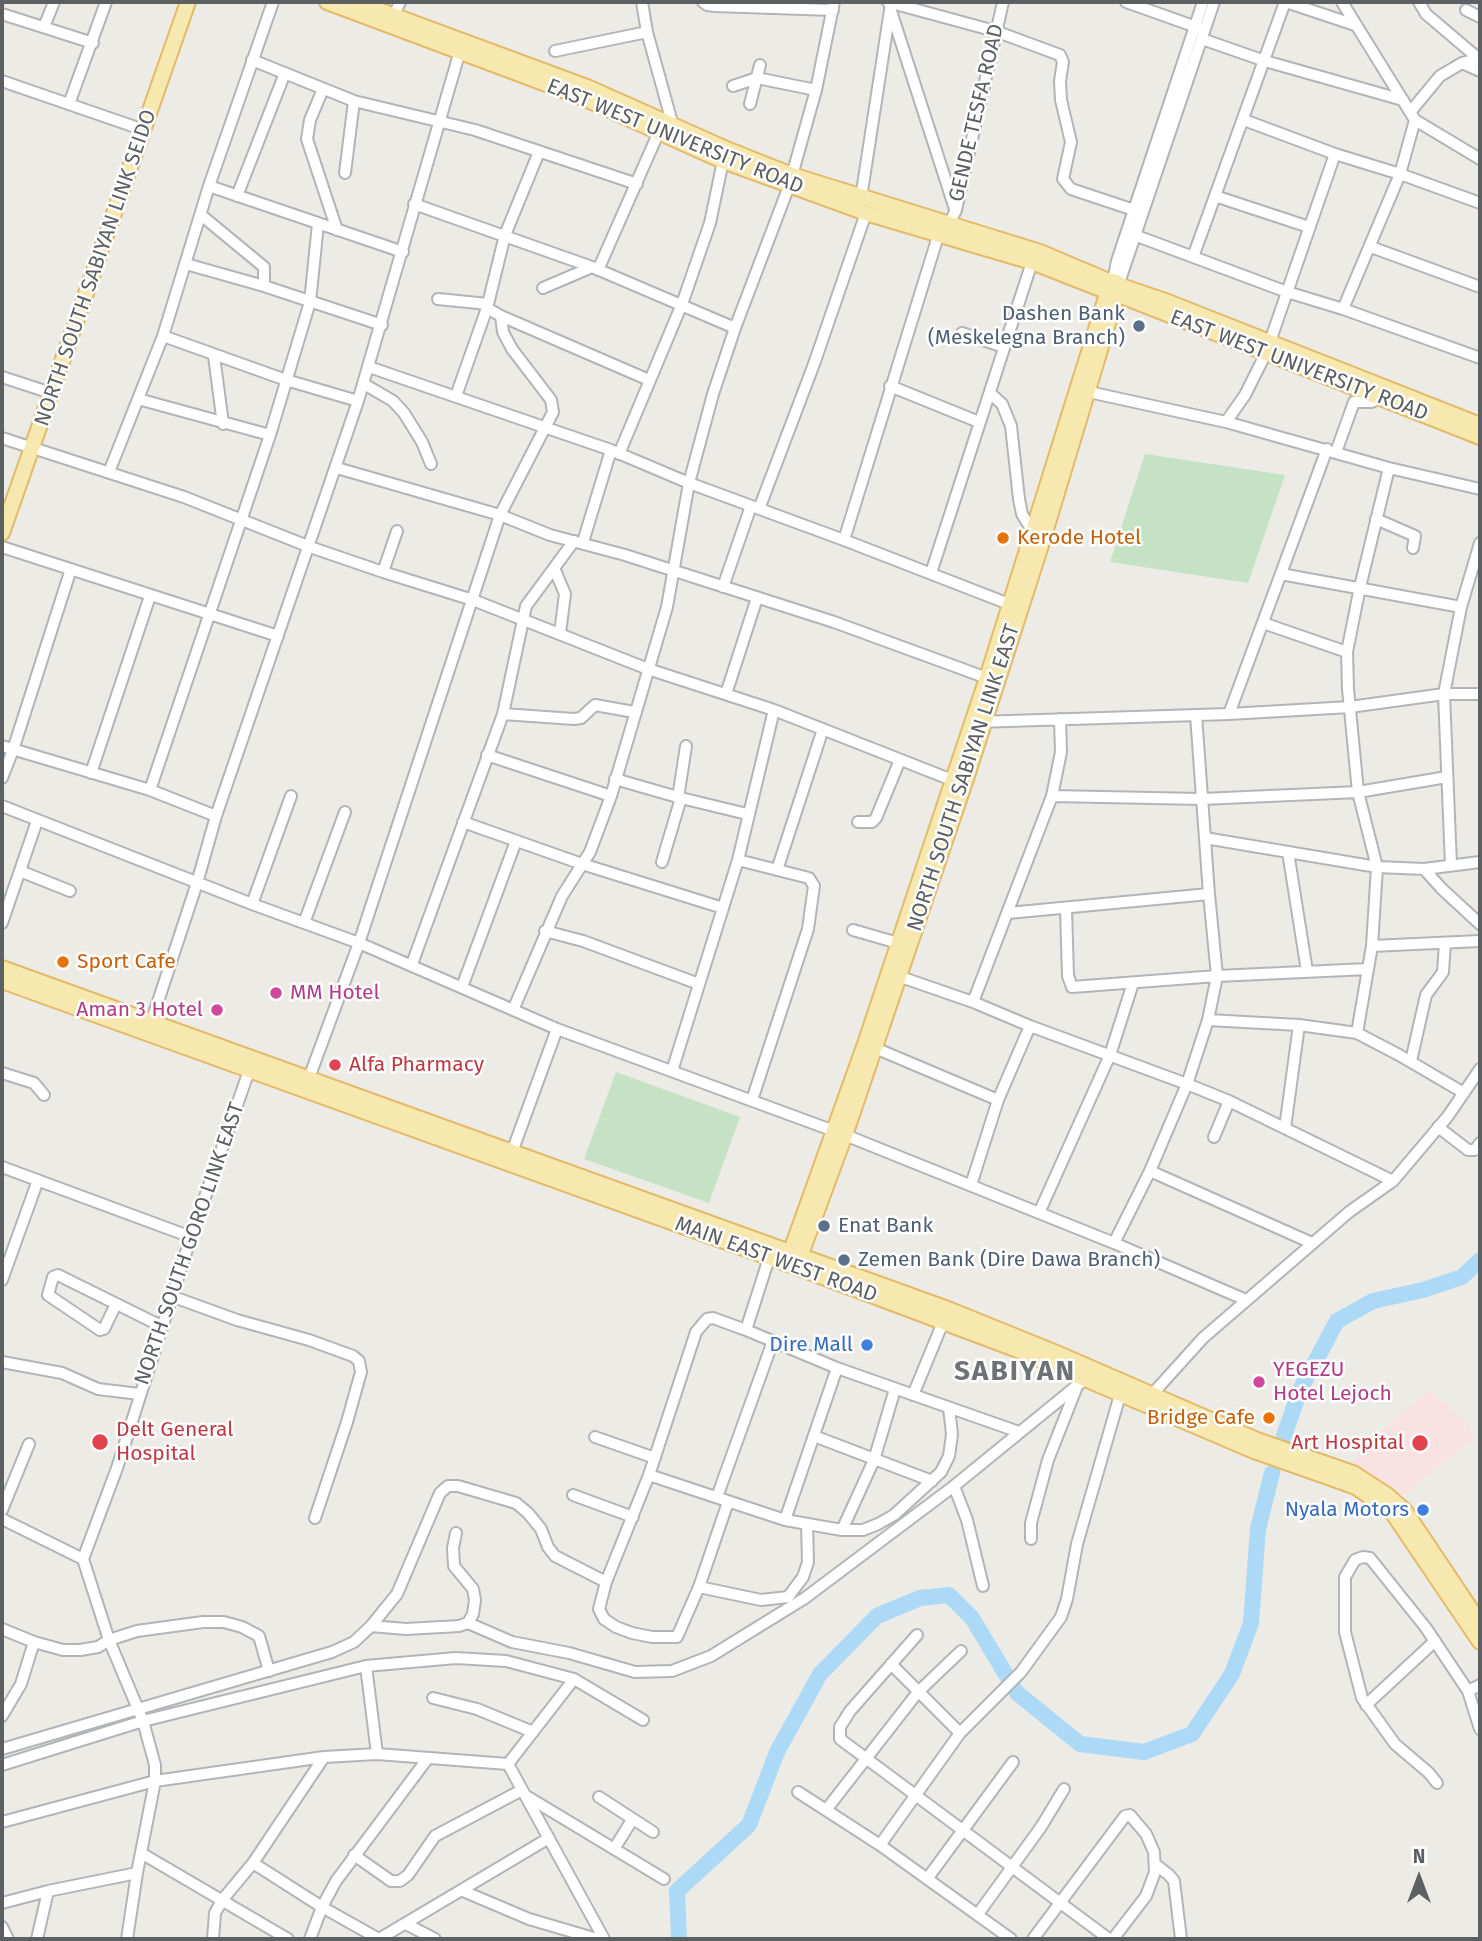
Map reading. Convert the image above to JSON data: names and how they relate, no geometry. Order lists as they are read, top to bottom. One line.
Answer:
{"streets":{"main road":["EAST WEST UNIVERSITY ROAD","NORTH SOUTH SABIYAN LINK SEIDO","NORTH SOUTH SABIYAN LINK EAST","MAIN EAST WEST ROAD"],"street":["GENDE TESFA ROAD","NORTH SOUTH GORO LINK EAST"]},"crossings":[["GENDE TESFA ROAD","EAST WEST UNIVERSITY ROAD"],["EAST WEST UNIVERSITY ROAD","NORTH SOUTH SABIYAN LINK EAST"],["NORTH SOUTH SABIYAN LINK EAST","MAIN EAST WEST ROAD"],["NORTH SOUTH GORO LINK EAST","MAIN EAST WEST ROAD"]],"districts":["SABIYAN"],"places":["Dashen Bank (Meskelegna Branch)","Kerode Hotel","Sport Cafe","MM Hotel","Aman 3 Hotel","Alfa Pharmacy","Enat Bank","Zemen Bank (Dire Dawa Branch)","Dire Mall","YEGEZU Hotel Lejoch","Bridge Cafe","Delt General Hospital","Art Hospital","Nyala Motors"],"north":"top"}
